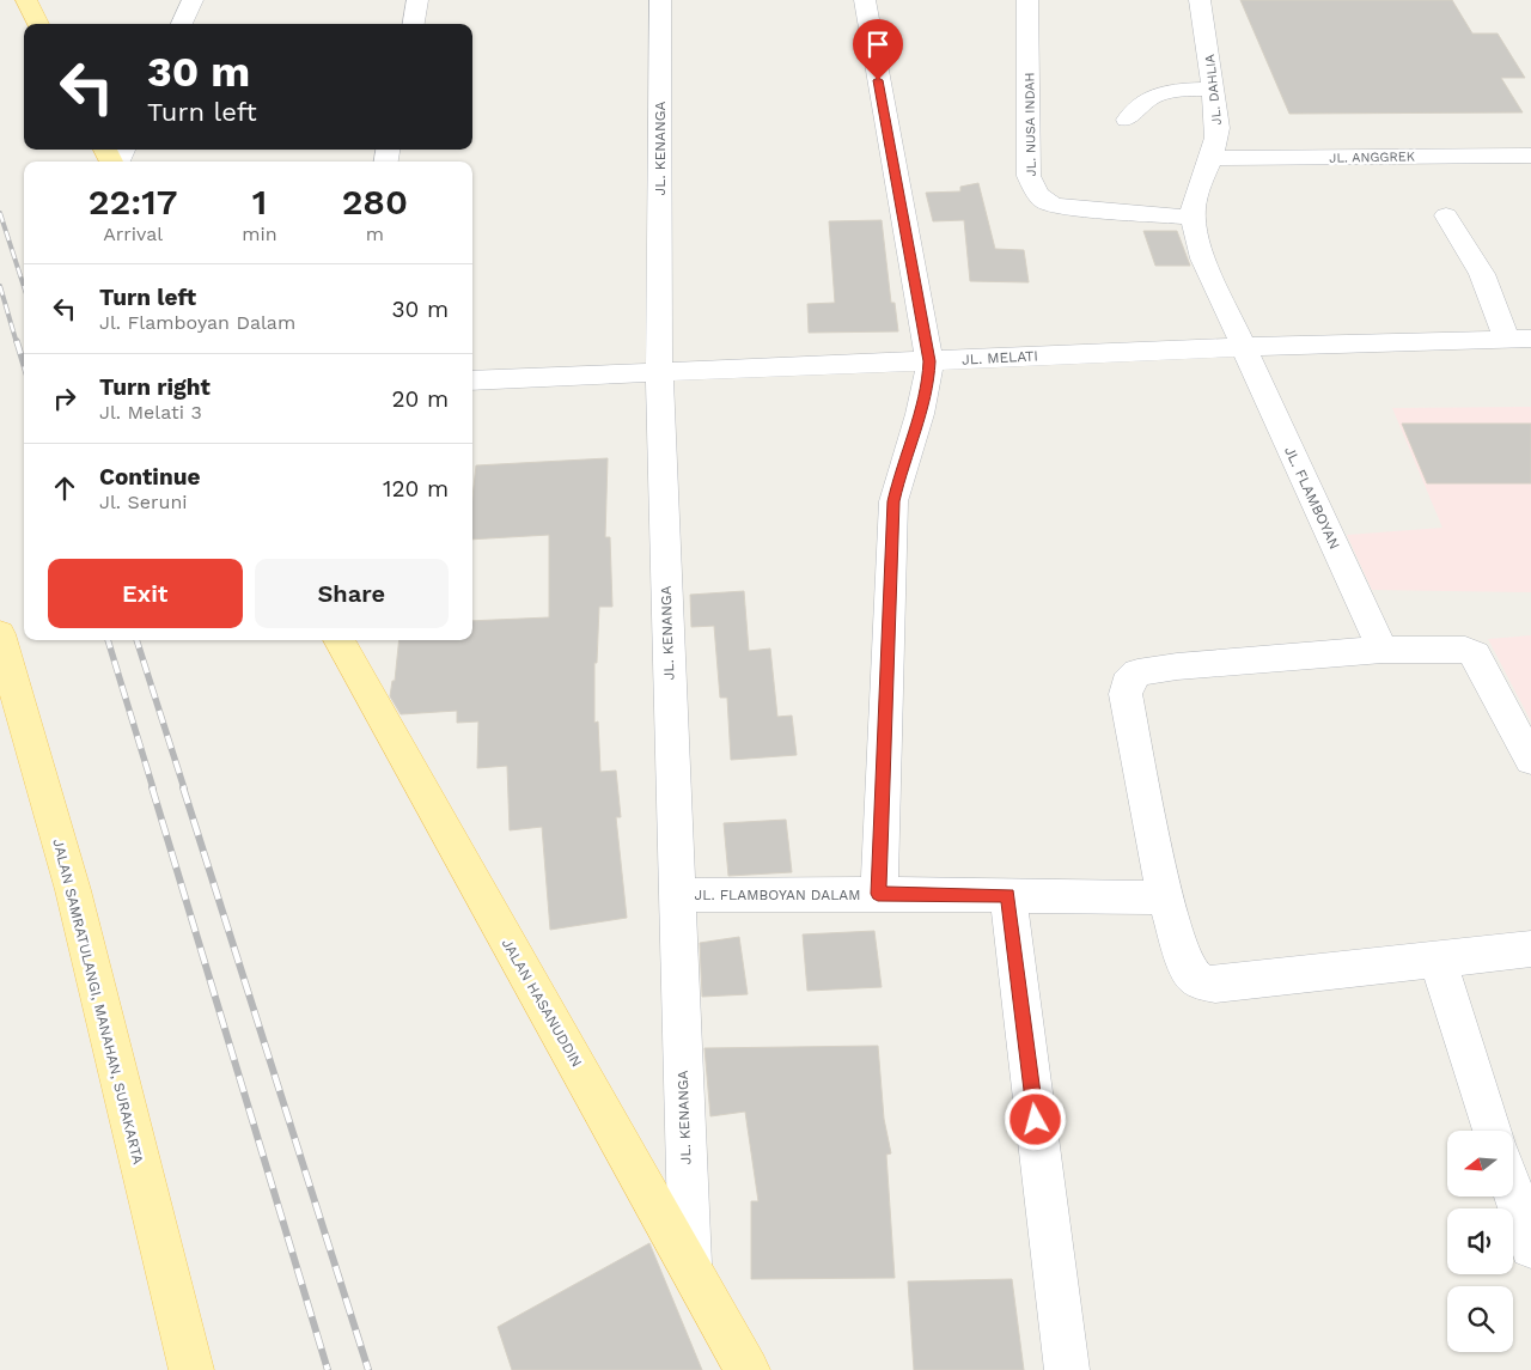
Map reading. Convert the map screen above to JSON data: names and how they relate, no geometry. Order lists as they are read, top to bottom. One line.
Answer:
{"streets":{"main road":["JALAN SAMRATULANGI, MANAHAN, SURAKARTA","JALAN HASANUDDIN"],"street":["JL. DAHLIA","JL. NUSA INDAH","JL. KENANGA","JL. ANGGREK","JL. MELATI","JL. FLAMBOYAN","JL. FLAMBOYAN DALAM"]},"crossings":[["JL. DAHLIA","JL. NUSA INDAH"],["JL. DAHLIA","JL. ANGGREK"],["JL. DAHLIA","JL. MELATI"],["JL. DAHLIA","JL. FLAMBOYAN"],["JL. KENANGA","JL. MELATI"],["JL. KENANGA","JL. FLAMBOYAN DALAM"],["JL. KENANGA","JALAN HASANUDDIN"],["JL. MELATI","JL. FLAMBOYAN"]],"north":"left","page":{"turn":["30 m","Turn left"],"eta":["22:17","Arrival","1","min","280","m"],"list":[{"name":"Turn left","note":"Jl. Flamboyan Dalam","value":"30 m"},{"name":"Turn right","note":"Jl. Melati 3","value":"20 m"},{"name":"Continue","note":"Jl. Seruni","value":"120 m"}],"buttons":["Exit","Share"]}}
